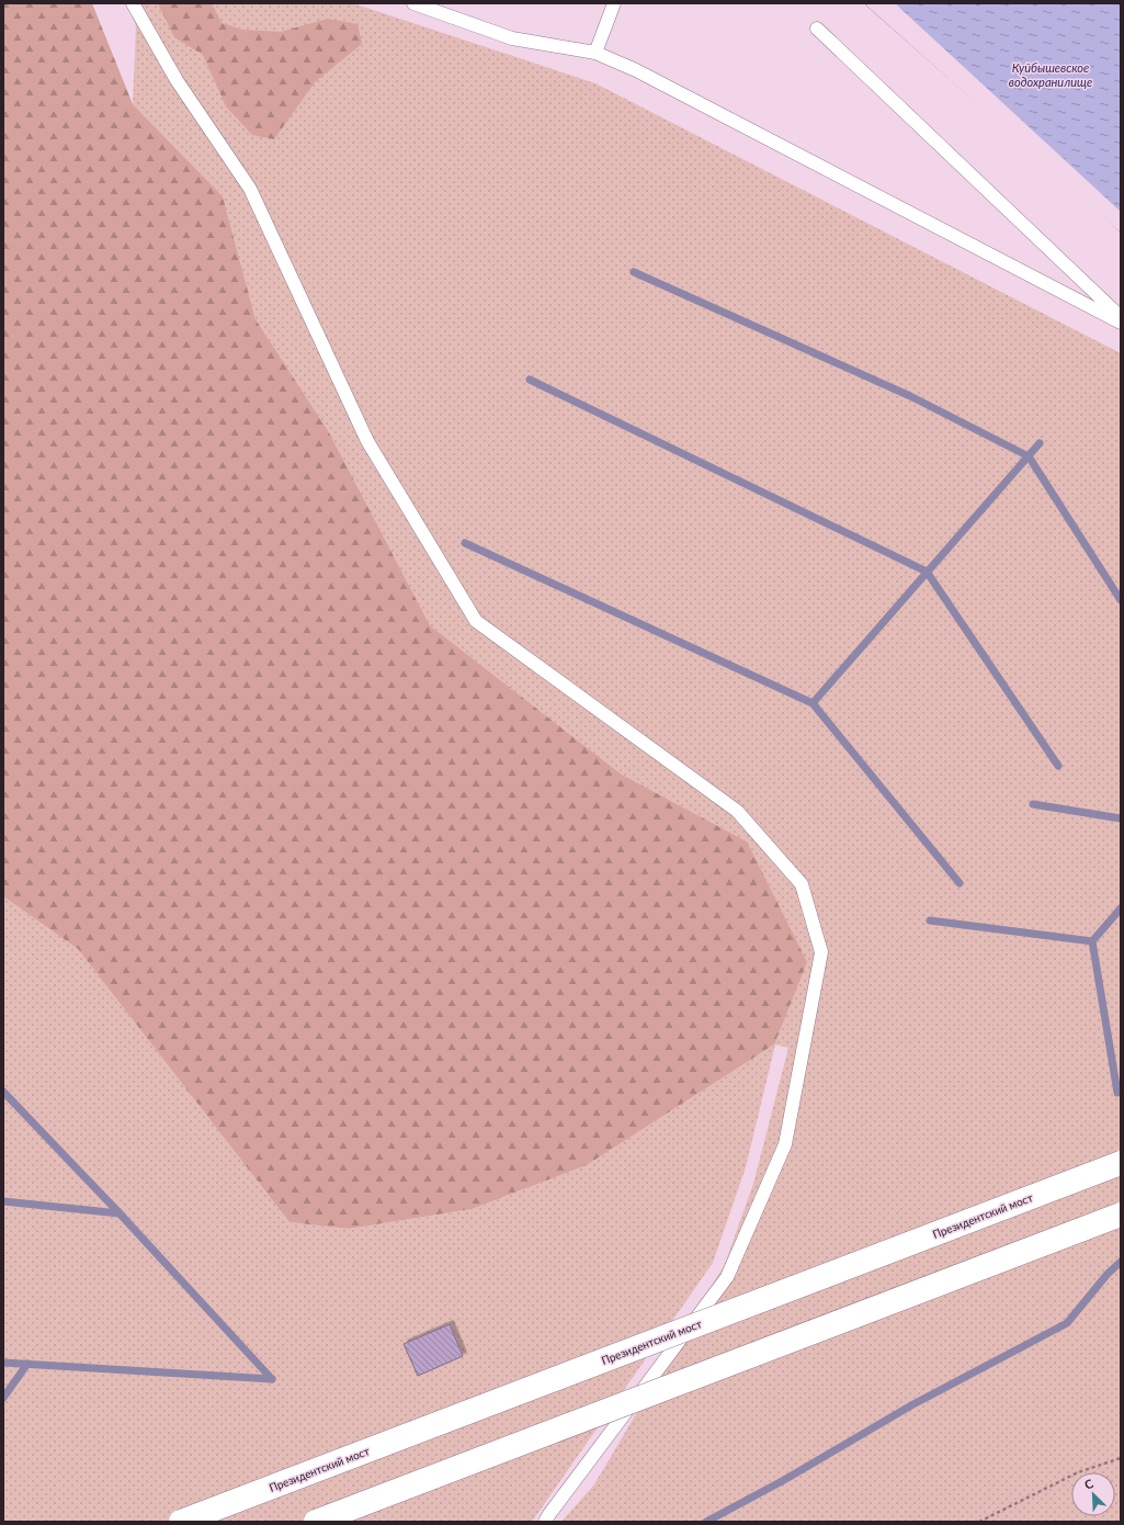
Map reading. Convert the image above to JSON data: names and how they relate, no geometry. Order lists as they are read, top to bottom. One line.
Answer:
{"streets":{"highway":["Президентский мост"]},"water":["Куйбышевское водохранилище"],"north":"top left"}
